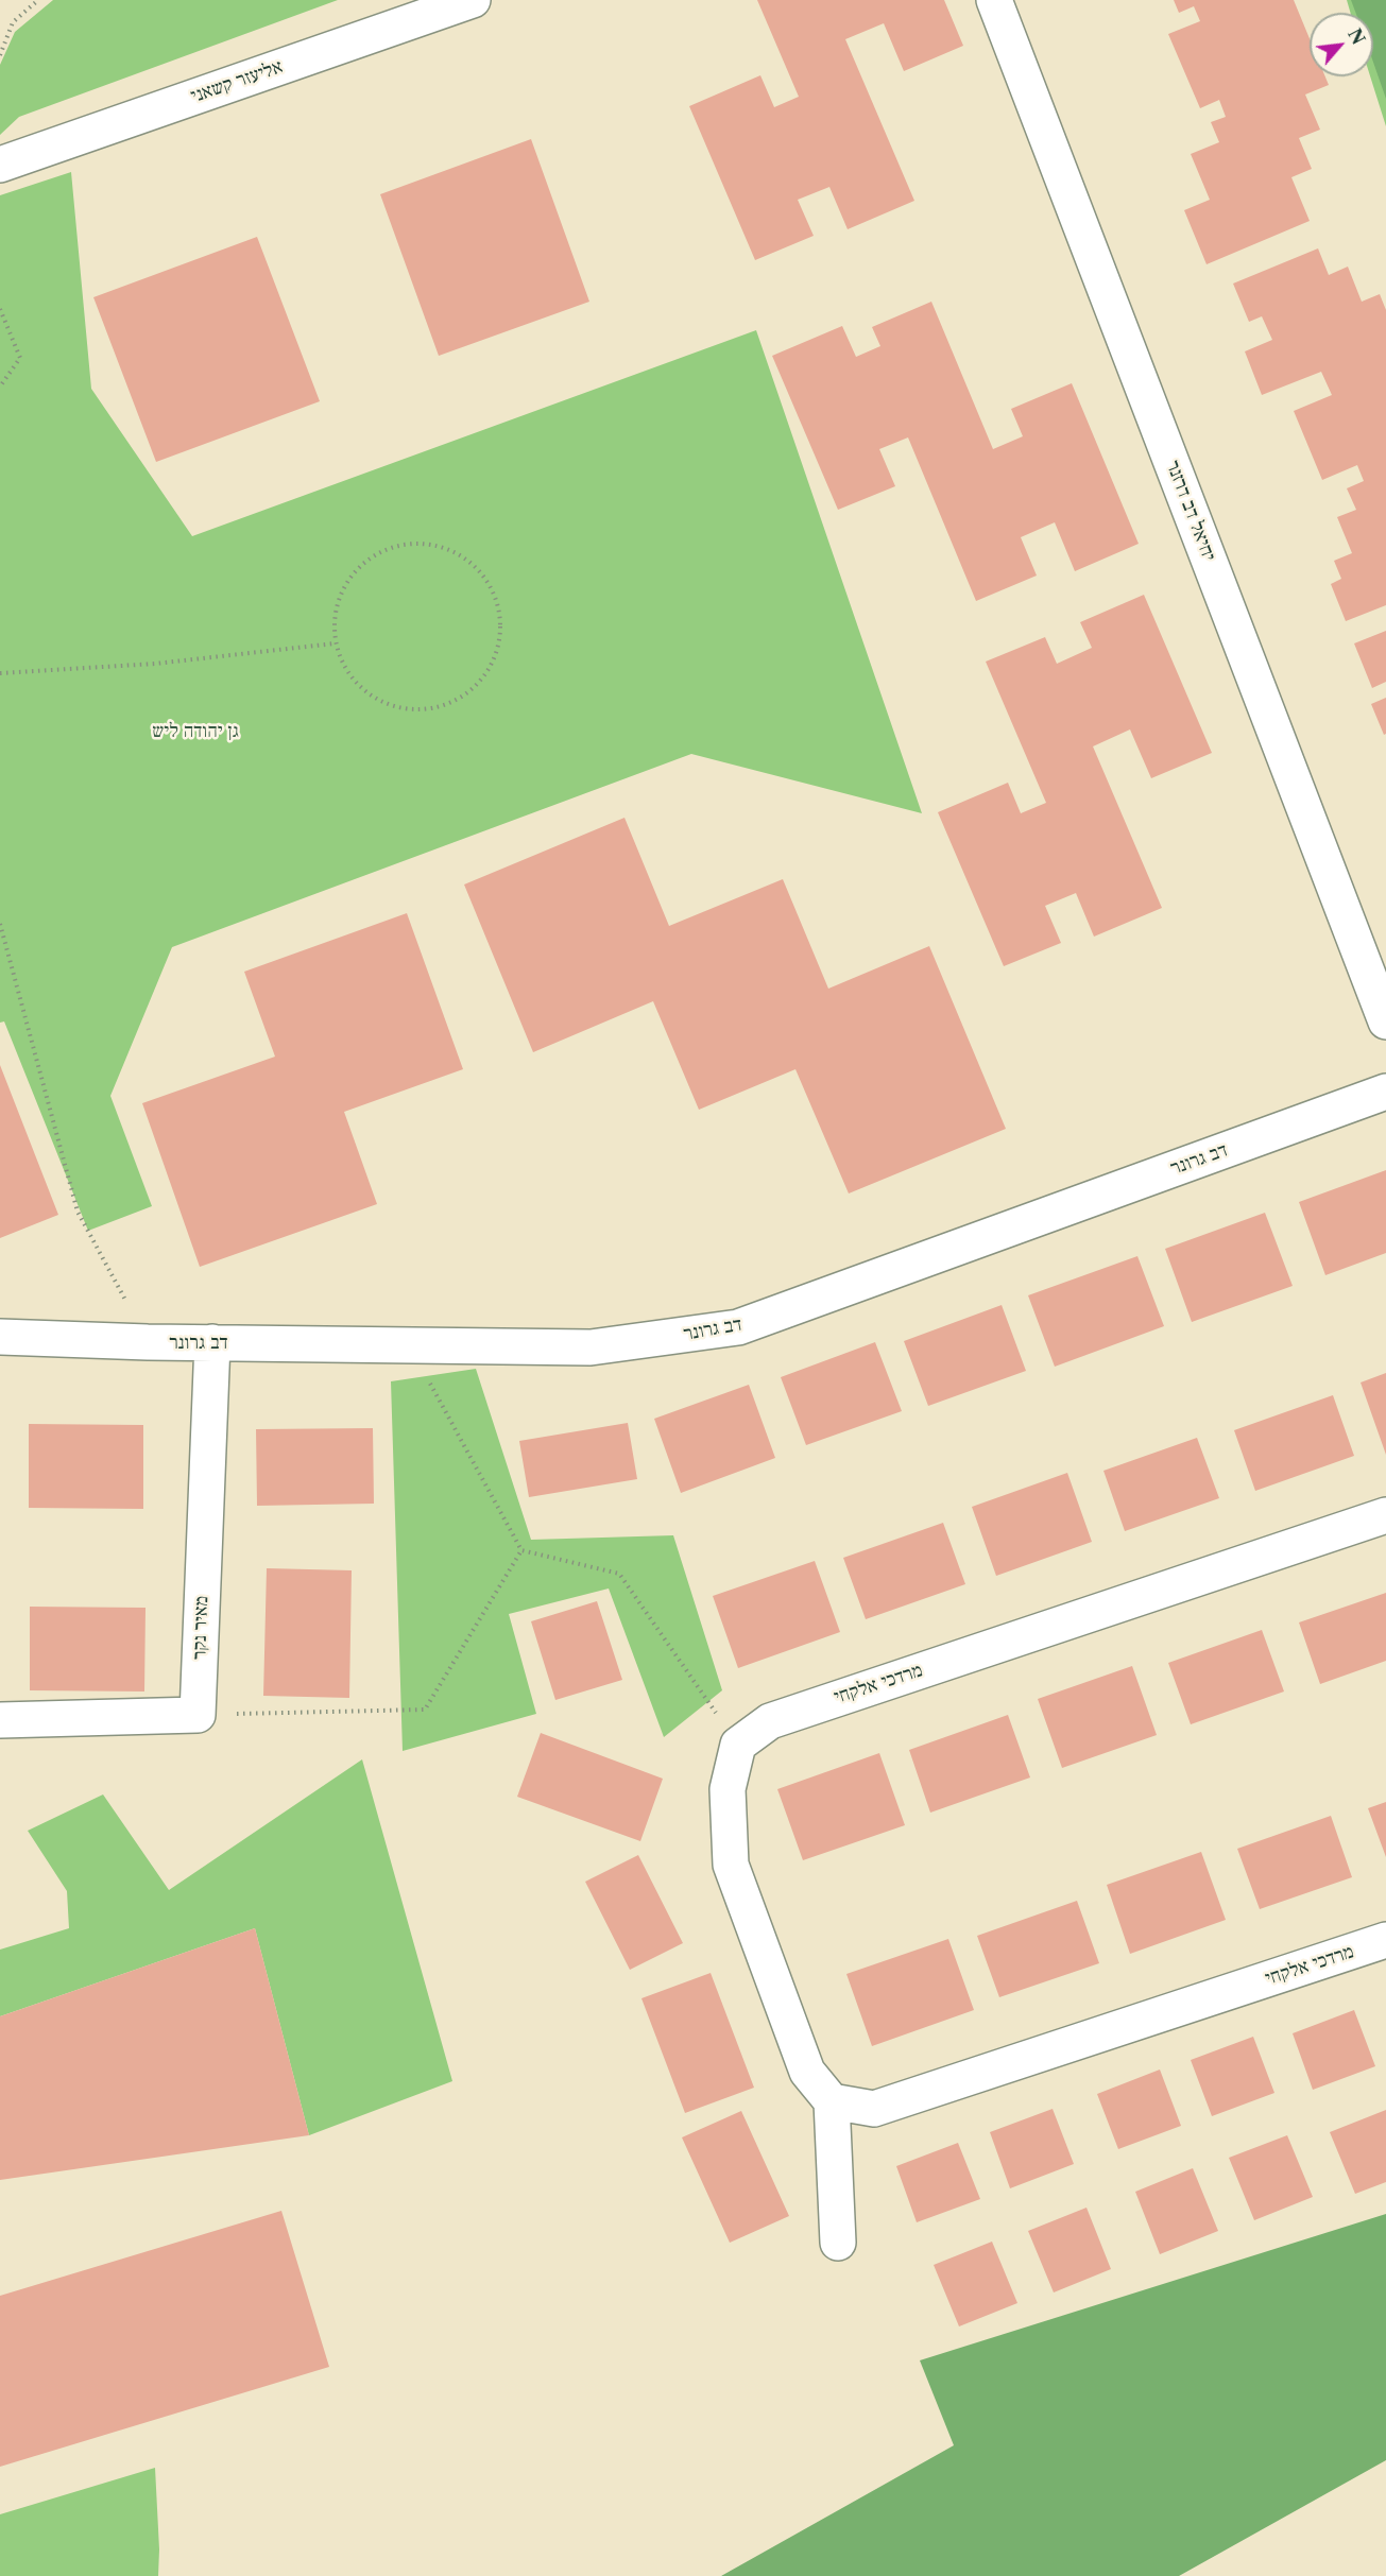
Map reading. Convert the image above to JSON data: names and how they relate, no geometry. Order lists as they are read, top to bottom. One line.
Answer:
{"streets":{"street":["אליעזר קשאני","יחיאל דב דרזנר","דב גרונר","מאיר נקר","מרדכי אלקחי"]},"crossings":[["דב גרונר","מאיר נקר"]],"parks":["גן יהודה ליש"],"north":"top right"}
